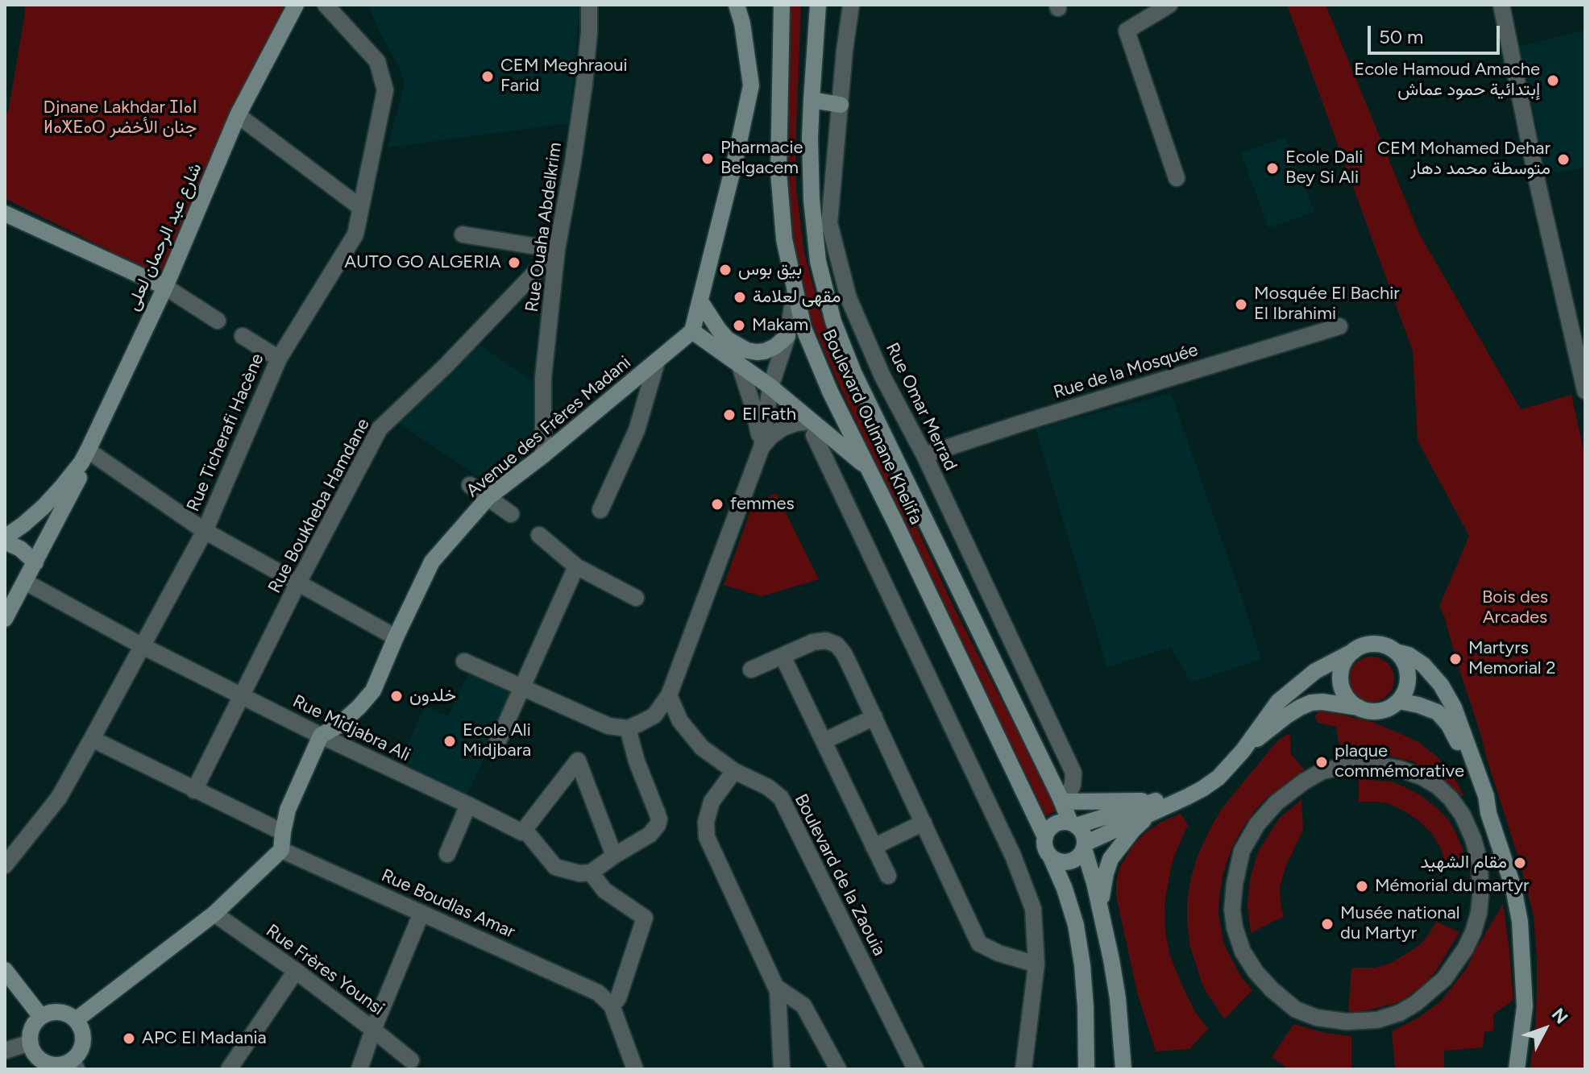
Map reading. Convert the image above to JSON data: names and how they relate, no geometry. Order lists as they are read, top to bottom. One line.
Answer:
{"streets":{"street":["Rue Ouaha Abdelkrim","شارع عبد الرحمان لعلى","Rue de la Mosquée","Rue Omar Merrad","Avenue des Frères Madani","Boulevard Oulmane Khelifa","Rue Ticherafi Hacène","Rue Boukheba Hamdane","Rue Midjabra Ali","Boulevard de la Zaouia","Rue Boudlas Amar","Rue Frères Younsi"]},"crossings":[["Rue Ouaha Abdelkrim","Avenue des Frères Madani"],["Rue Ouaha Abdelkrim","Rue Boukheba Hamdane"],["Rue de la Mosquée","Rue Omar Merrad"],["Avenue des Frères Madani","Rue Midjabra Ali"],["Rue Ticherafi Hacène","Rue Midjabra Ali"],["Rue Boukheba Hamdane","Rue Midjabra Ali"]],"parks":["Djnane Lakhdar ⵊⵏⴰⵏ ⵍⴰⵅⴹⴰⵔ جنان الأخضر","Bois des Arcades"],"places":["CEM Meghraoui Farid","Ecole Hamoud Amache إبتدائية حمود عماش","Pharmacie Belgacem","CEM Mohamed Dehar متوسطة محمد دهار","Ecole Dali Bey Si Ali","AUTO GO ALGERIA","بيق بوس","مقهى لعلامة","Mosquée El Bachir El Ibrahimi","Makam","El Fath","femmes","Martyrs Memorial 2","خلدون","Ecole Ali Midjbara","plaque commémorative","مقام الشهيد","Mémorial du martyr","Musée national du Martyr","APC El Madania"],"scale_bar":"50 m","north":"top right"}
